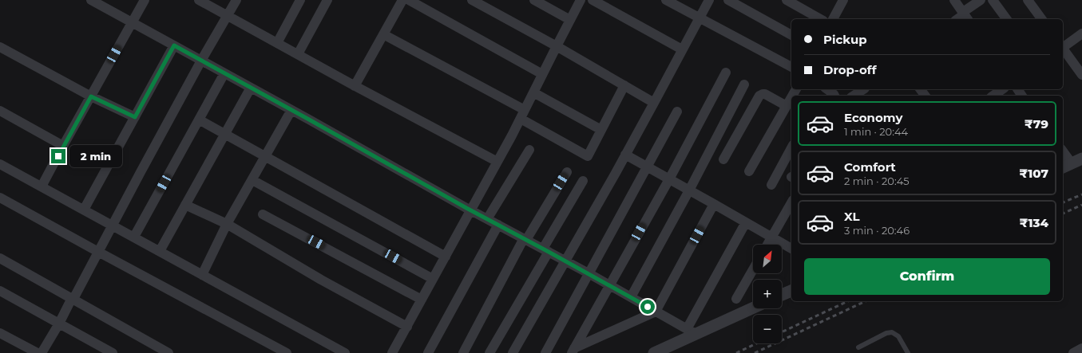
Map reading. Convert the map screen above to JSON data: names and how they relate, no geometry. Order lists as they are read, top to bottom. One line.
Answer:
{"north":"top right","page":{"banner":["Pickup","Drop-off"],"list":[{"name":"Economy","note":"1 min · 20:44","value":"₹79"},{"name":"Comfort","note":"2 min · 20:45","value":"₹107"},{"name":"XL","note":"3 min · 20:46","value":"₹134"}],"bubble":"2 min","map_buttons":["+","−"],"buttons":"Confirm"}}
